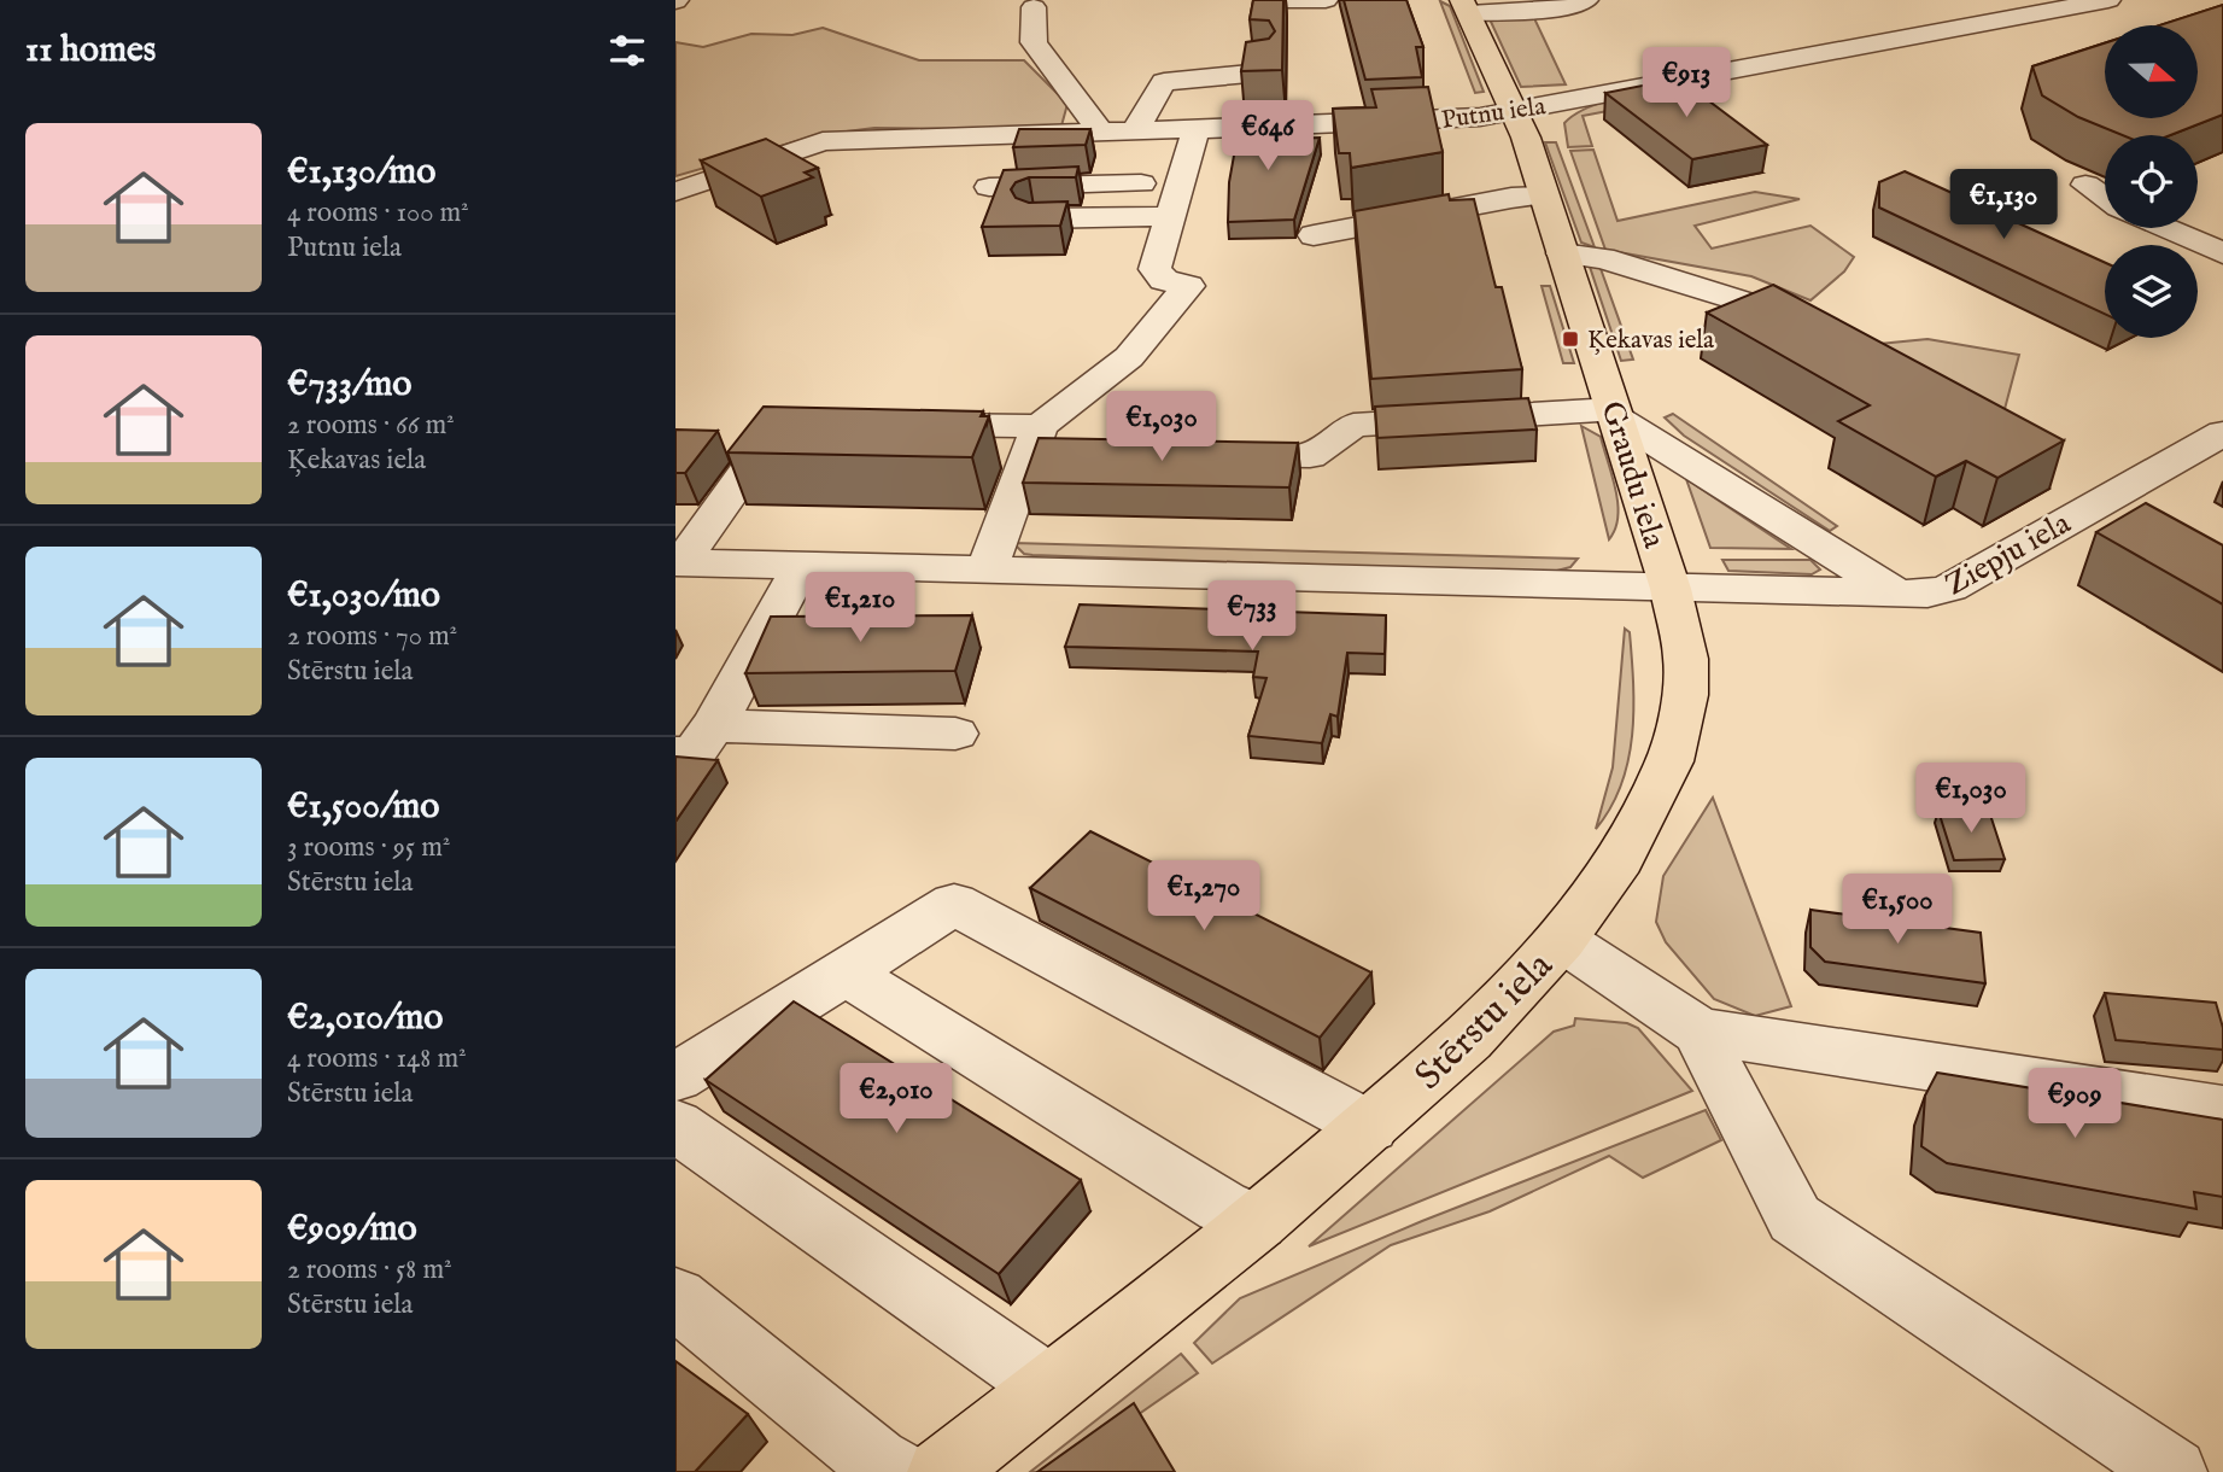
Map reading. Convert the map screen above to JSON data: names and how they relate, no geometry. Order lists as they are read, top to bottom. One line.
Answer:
{"streets":{"main road":["Graudu iela","Stērstu iela"],"street":["Putnu iela","Ziepju iela"]},"crossings":[["Putnu iela","Graudu iela"],["Graudu iela","Ziepju iela"],["Graudu iela","Stērstu iela"]],"places":{"transit":["Ķekavas iela"]},"north":"right","page":{"heading":"11 homes","price":["€913","€646","€1,130","€1,030","€1,210","€733","€1,030","€1,270","€1,500","€2,010","€909"],"list":[{"name":"€1,130/mo","note":"4 rooms · 100 m² · Putnu iela"},{"name":"€733/mo","note":"2 rooms · 66 m² · Ķekavas iela"},{"name":"€1,030/mo","note":"2 rooms · 70 m² · Stērstu iela"},{"name":"€1,500/mo","note":"3 rooms · 95 m² · Stērstu iela"},{"name":"€2,010/mo","note":"4 rooms · 148 m² · Stērstu iela"},{"name":"€909/mo","note":"2 rooms · 58 m² · Stērstu iela"}]}}
